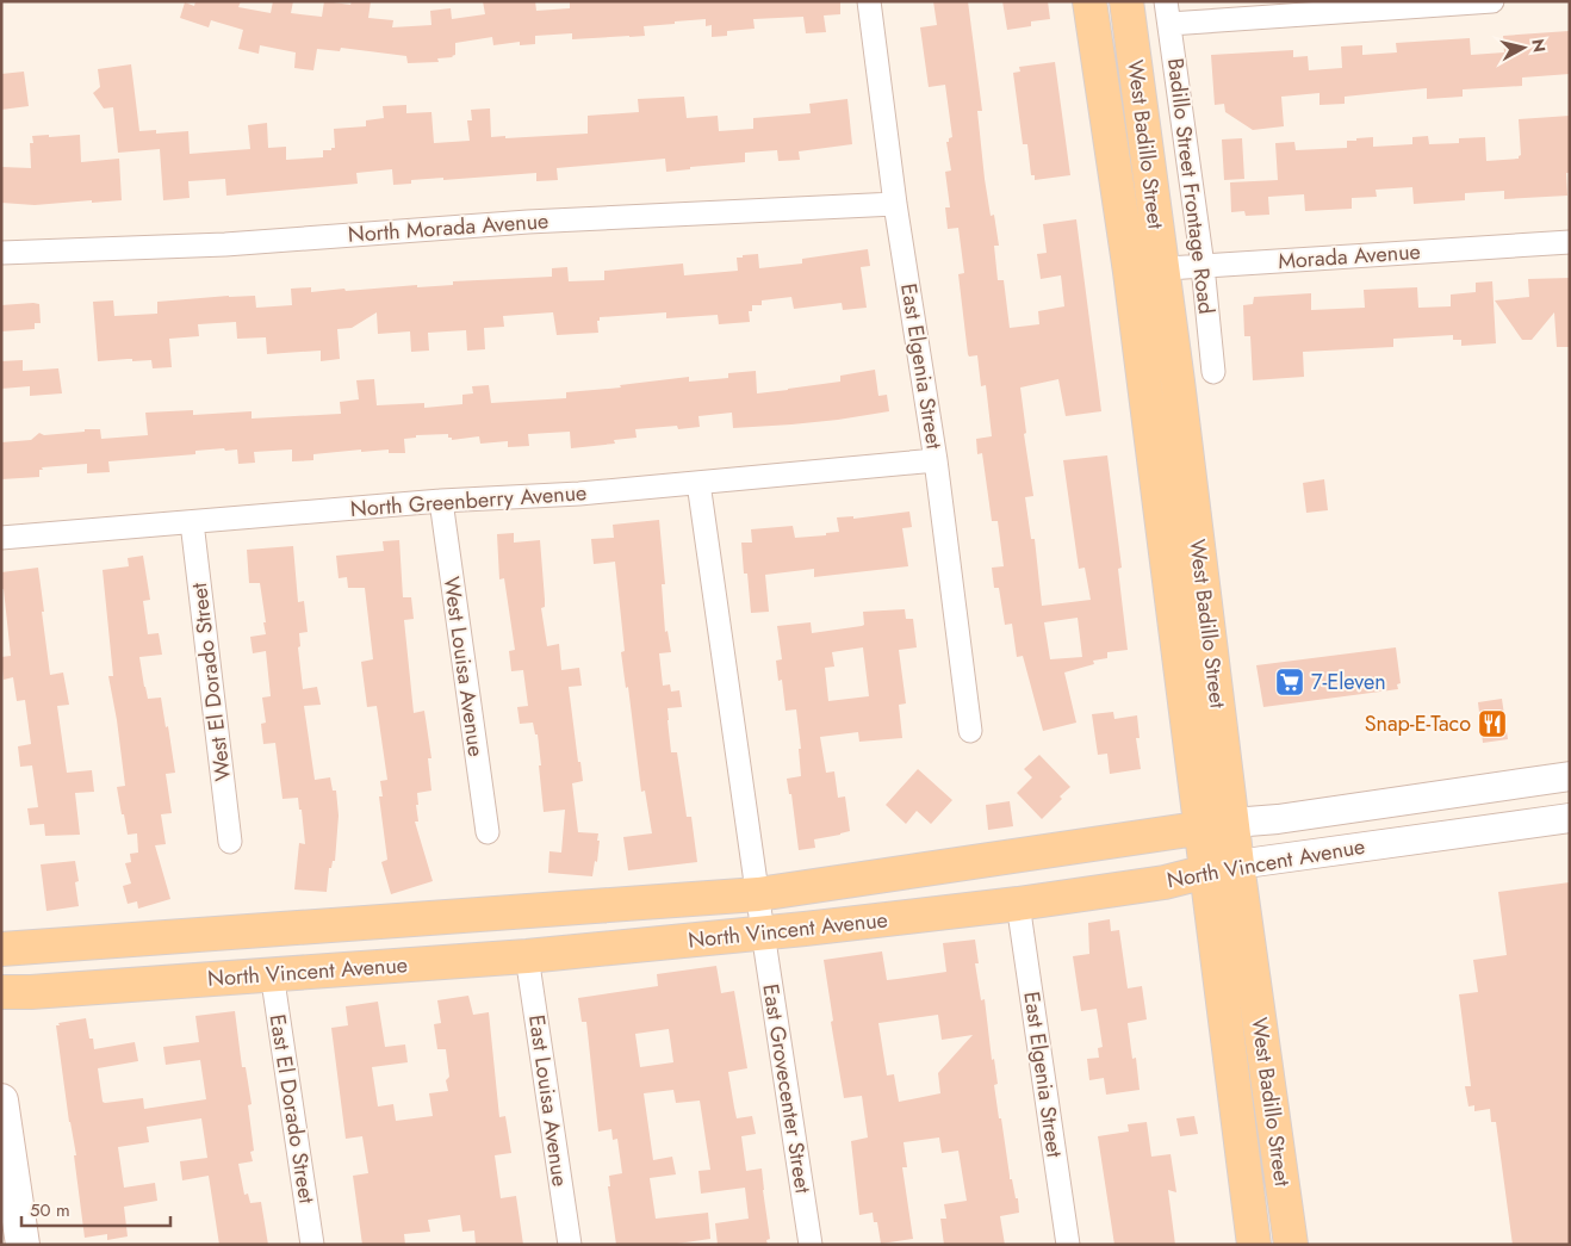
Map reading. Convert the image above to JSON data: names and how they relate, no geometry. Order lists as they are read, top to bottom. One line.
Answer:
{"streets":{"main road":["West Badillo Street","North Vincent Avenue"],"street":["Badillo Street Frontage Road","North Morada Avenue","Morada Avenue","East Elgenia Street","North Greenberry Avenue","West Louisa Avenue","West El Dorado Street","East Grovecenter Street","East Louisa Avenue","East El Dorado Street"]},"crossings":[["West Badillo Street","Morada Avenue"],["West Badillo Street","North Vincent Avenue"],["Badillo Street Frontage Road","Morada Avenue"],["North Morada Avenue","East Elgenia Street"],["East Elgenia Street","North Greenberry Avenue"],["East Elgenia Street","North Vincent Avenue"],["North Greenberry Avenue","West Louisa Avenue"],["North Greenberry Avenue","West El Dorado Street"],["North Greenberry Avenue","East Grovecenter Street"],["North Vincent Avenue","East Grovecenter Street"],["North Vincent Avenue","East Louisa Avenue"],["North Vincent Avenue","East El Dorado Street"]],"places":{"supermarket":["7-Eleven"],"restaurant":["Snap-E-Taco"]},"scale_bar":"50 m","north":"right"}
